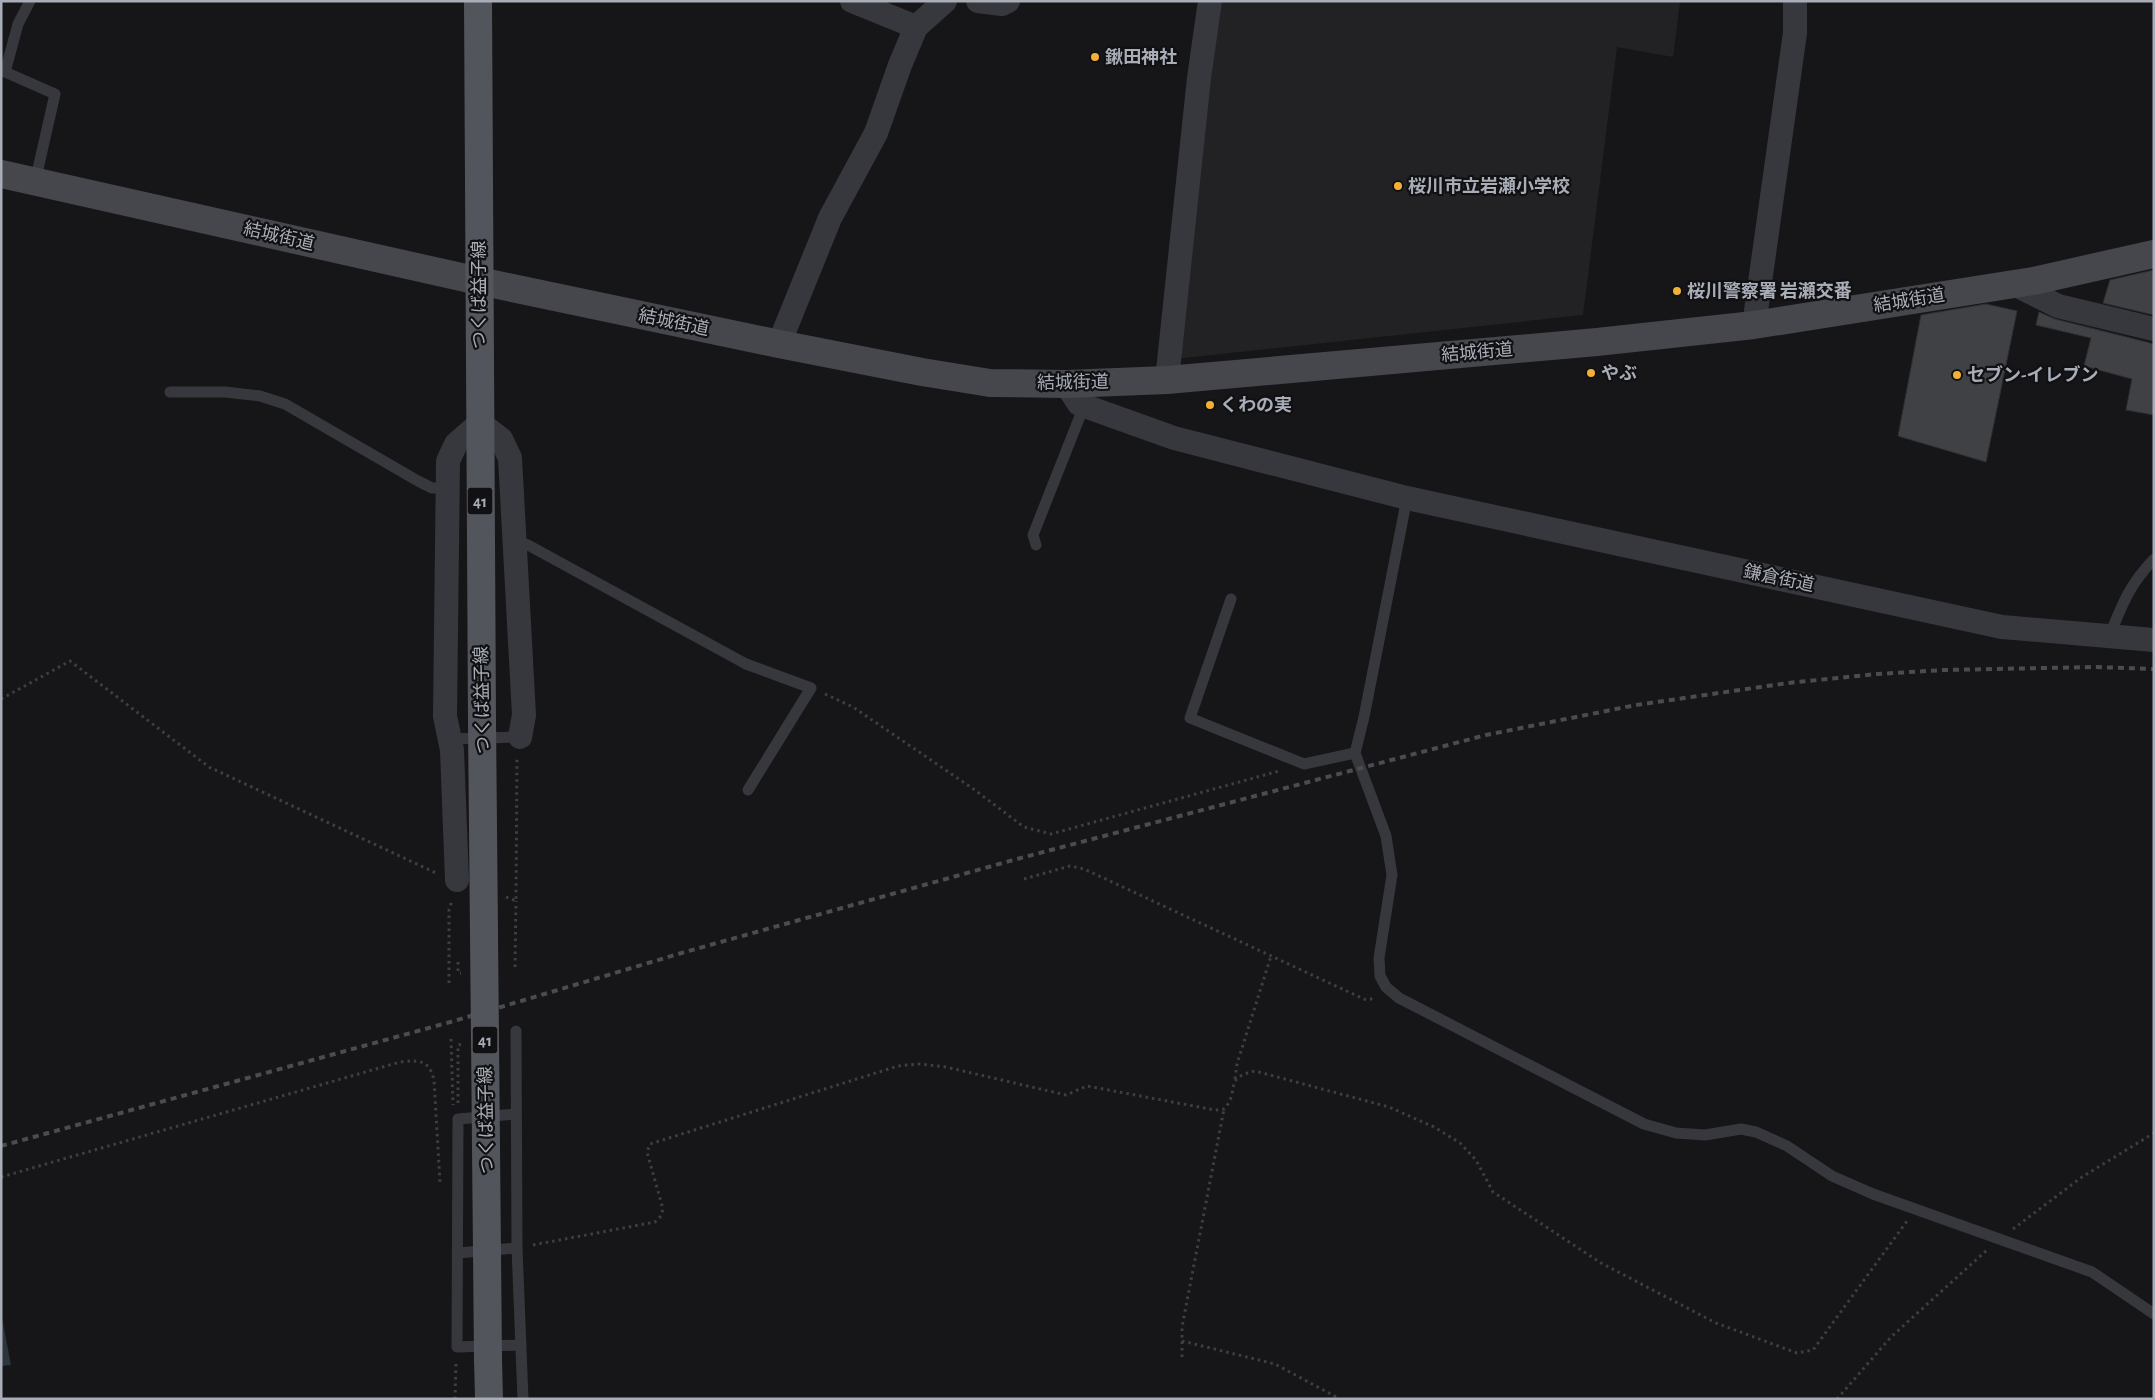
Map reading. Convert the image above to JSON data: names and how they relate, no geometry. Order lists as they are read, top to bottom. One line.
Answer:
{"streets":{"main road":["つくば益子線","41"],"street":["結城街道","鎌倉街道"]},"crossings":[["結城街道","つくば益子線"]],"places":["鍬田神社","桜川市立岩瀬小学校","桜川警察署 岩瀬交番","やぶ","セブン-イレブン","くわの実"]}
